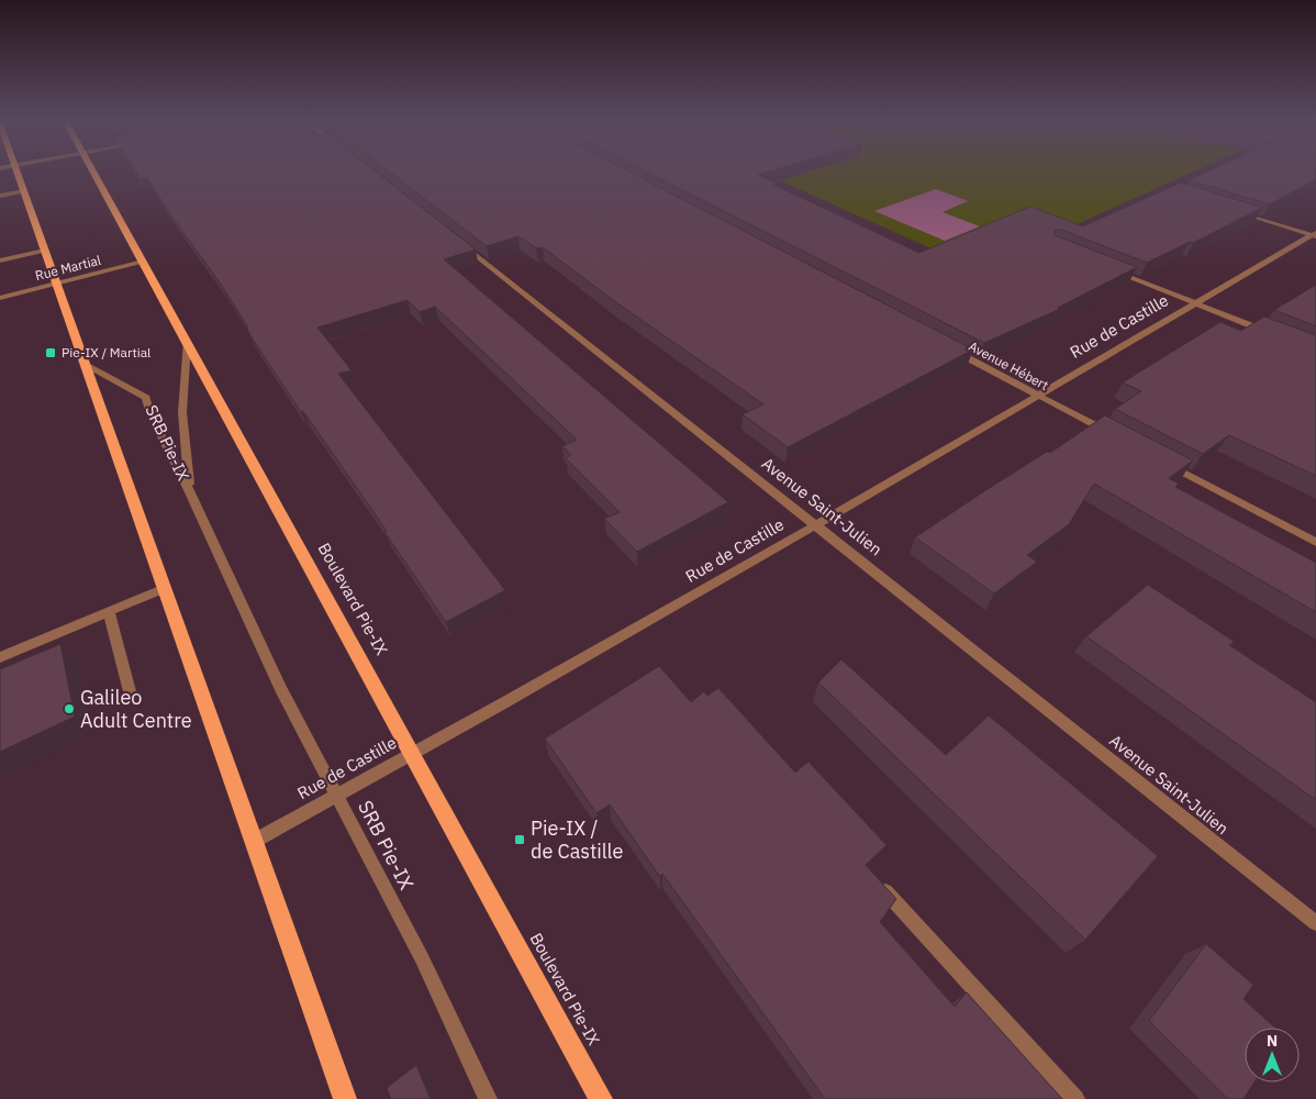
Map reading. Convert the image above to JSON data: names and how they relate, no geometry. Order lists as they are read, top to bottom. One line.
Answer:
{"streets":{"main road":["Boulevard Pie-IX"],"street":["Rue Martial","Rue de Castille","Avenue Hébert","SRB Pie-IX","Avenue Saint-Julien"]},"crossings":[["Rue Martial","Boulevard Pie-IX"],["Rue de Castille","Avenue Hébert"],["Rue de Castille","SRB Pie-IX"],["Rue de Castille","Avenue Saint-Julien"],["Rue de Castille","Boulevard Pie-IX"],["SRB Pie-IX","Boulevard Pie-IX"]],"places":{"transit":["Pie-IX / Martial","Pie-IX / de Castille"],"other":["Galileo Adult Centre"]},"north":"top"}
